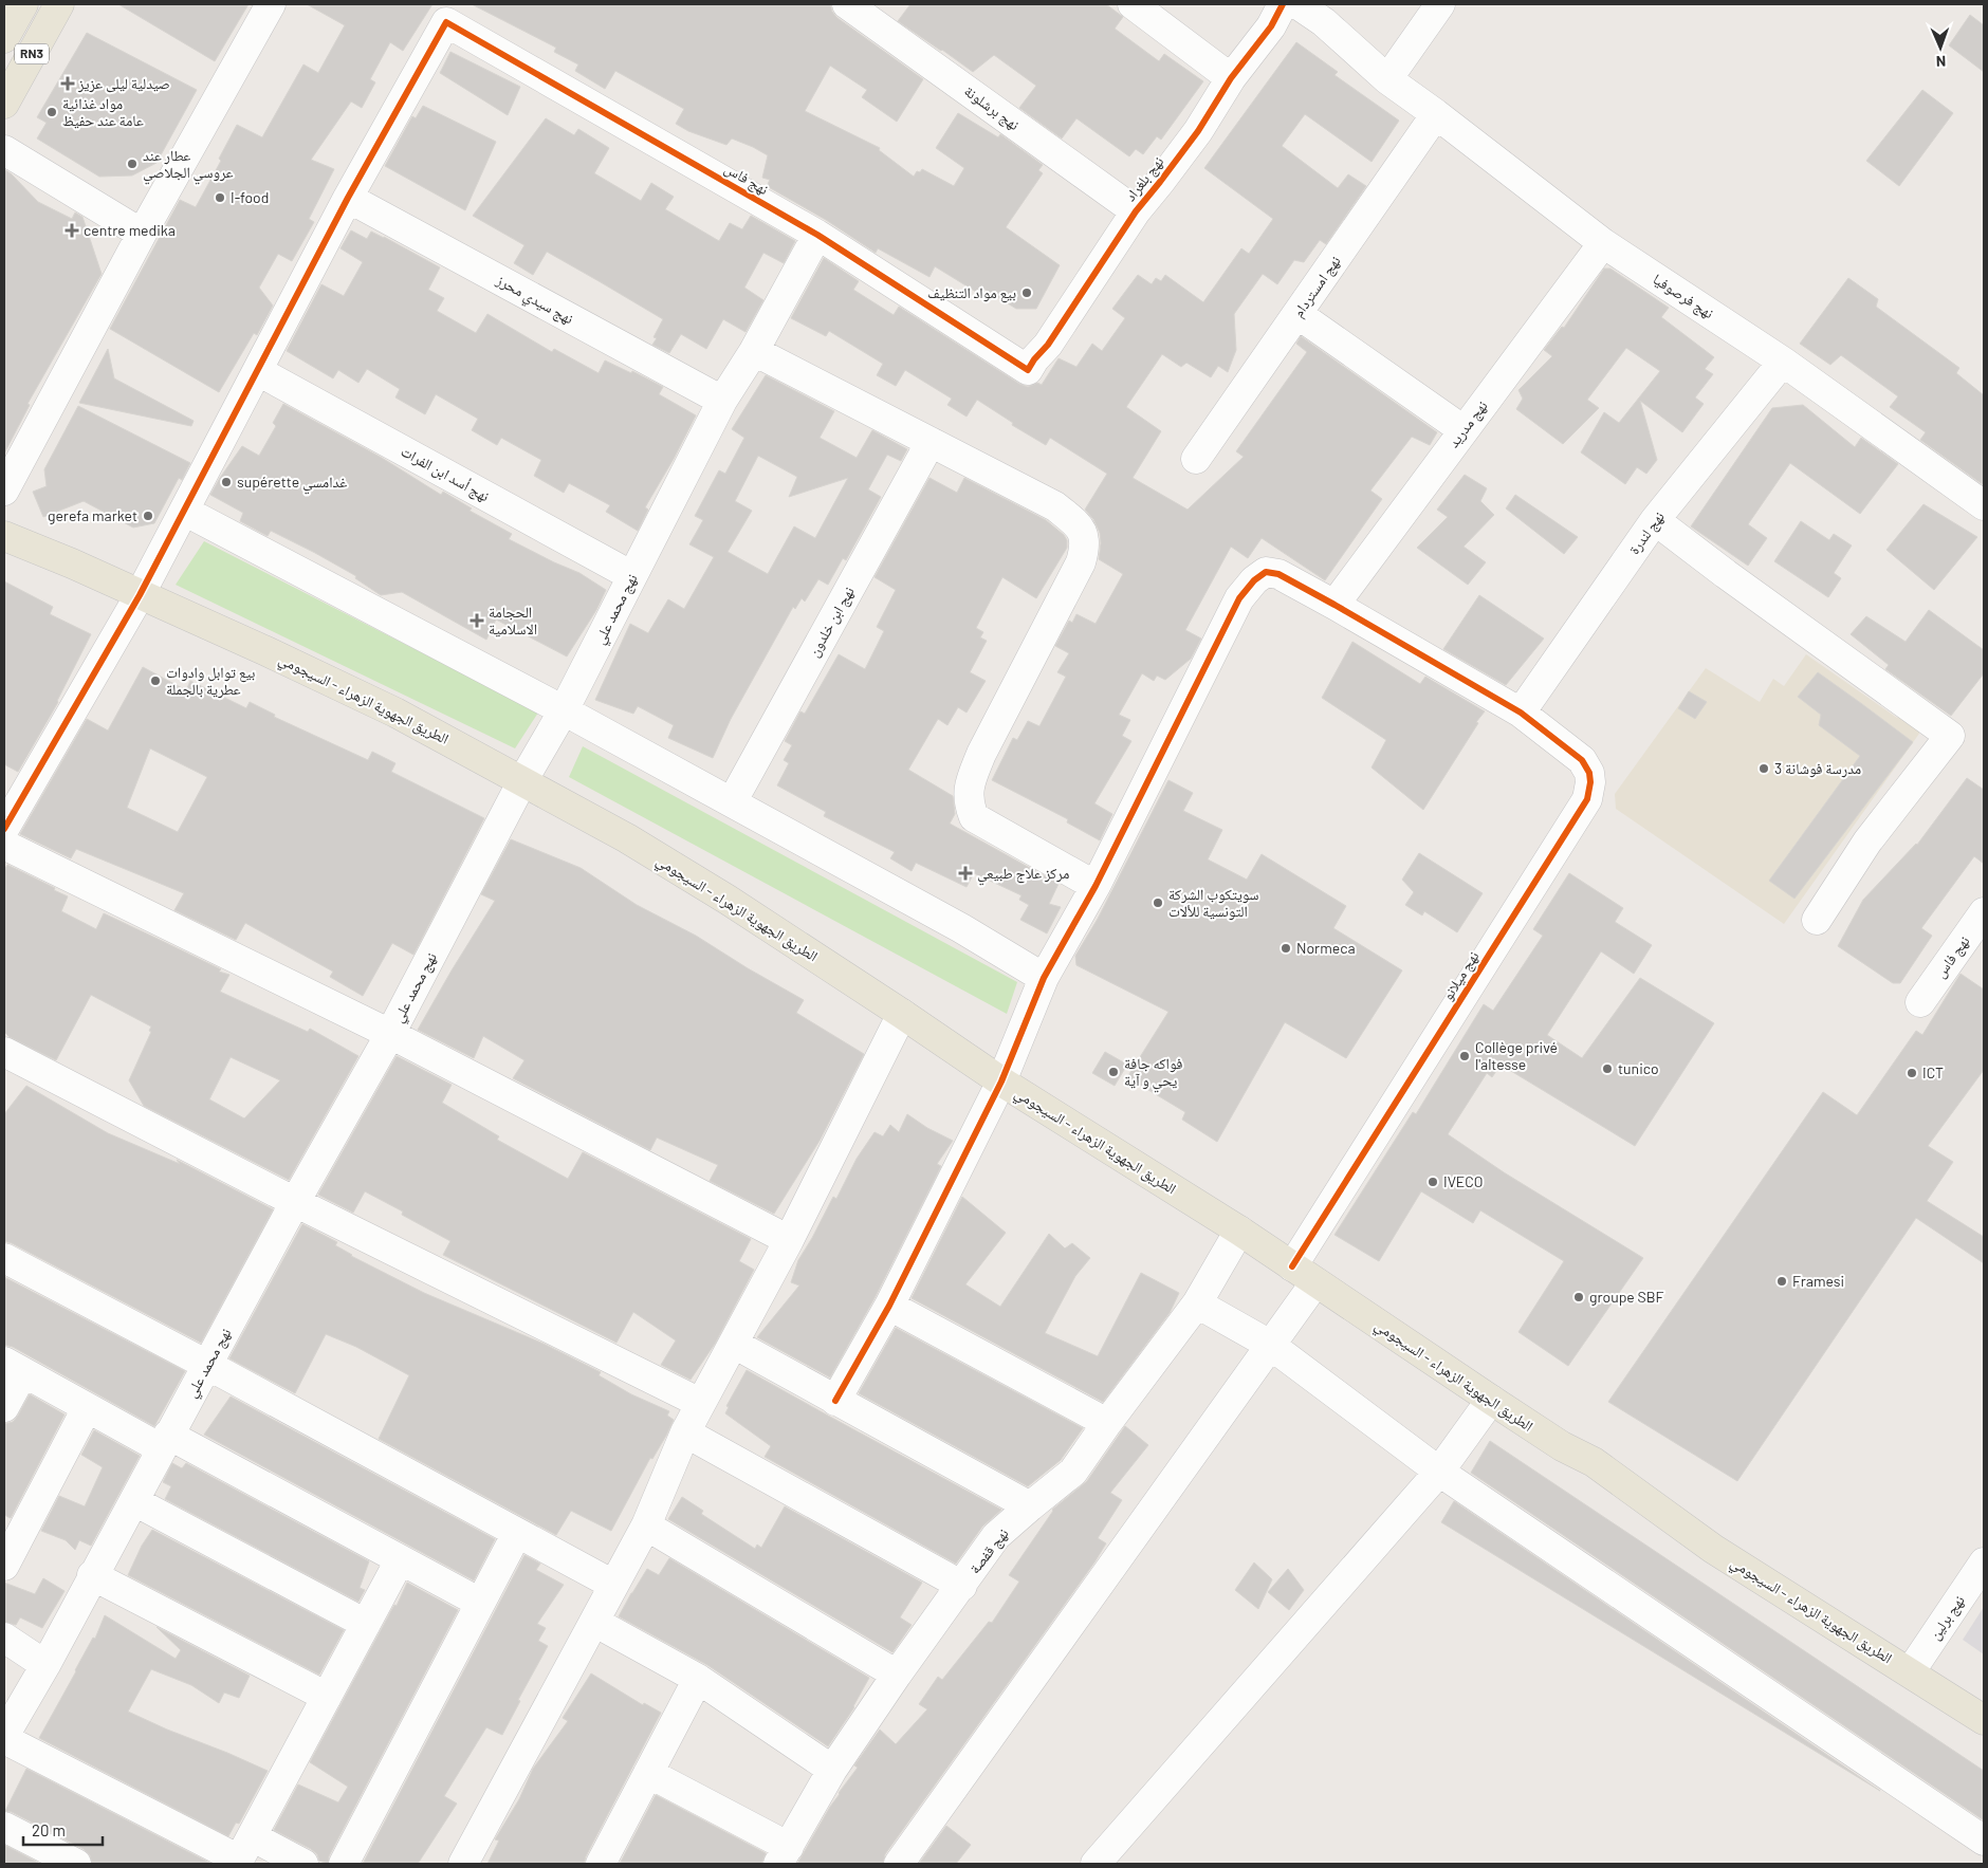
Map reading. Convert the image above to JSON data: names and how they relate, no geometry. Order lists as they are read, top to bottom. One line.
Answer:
{"streets":{"main road":["RN3","الطريق الجهوية الزهراء - السيجومي"],"street":["نهج برشلونة","نهج فاس","نهج بلغراد","نهج امستردام","نهج فرصوفيا","نهج سيدي محرز","نهج مدريد","نهج أسد ابن الفرات","نهج لندرة","نهج محمد علي","نهج ابن خلدون","نهج ميلانو","نهج قفصة","نهج برلين"]},"crossings":[["نهج برشلونة","نهج بلغراد"],["نهج فاس","نهج بلغراد"],["نهج فاس","نهج سيدي محرز"],["نهج فاس","نهج محمد علي"],["نهج امستردام","نهج فرصوفيا"],["نهج فرصوفيا","نهج مدريد"],["نهج فرصوفيا","نهج لندرة"],["نهج سيدي محرز","نهج محمد علي"],["نهج مدريد","نهج ميلانو"],["نهج أسد ابن الفرات","نهج محمد علي"],["نهج لندرة","نهج ميلانو"],["نهج محمد علي","الطريق الجهوية الزهراء - السيجومي"],["الطريق الجهوية الزهراء - السيجومي","نهج ميلانو"],["الطريق الجهوية الزهراء - السيجومي","نهج قفصة"],["الطريق الجهوية الزهراء - السيجومي","نهج برلين"]],"places":{"health":["صيدلية ليلى عزيز","centre medika","الحجامة الاسلامية","مركز علاج طبيعي"],"other":["مواد غذائية عامة عند حفيظ","عطار عند عروسي الجلاصي","I-food","بيع مواد التنظيف","supérette غدامسي","gerefa market","بيع توابل وادوات عطرية بالجملة","مدرسة فوشانة 3","سويتكوب الشركة التونسية للألات","Normeca","Collège privé l'altesse","tunico","فواكه جافة يحي و آية","ICT","IVECO","Framesi","groupe SBF"]},"scale_bar":"20 m","north":"bottom"}
